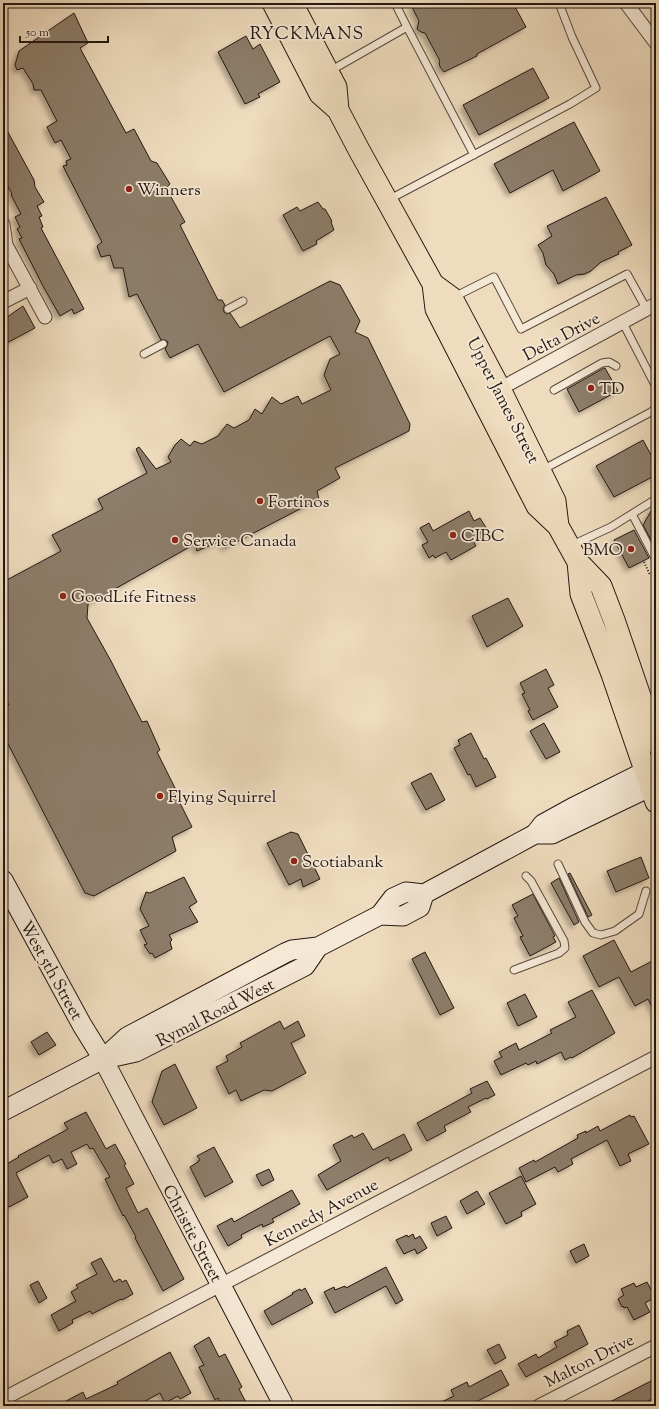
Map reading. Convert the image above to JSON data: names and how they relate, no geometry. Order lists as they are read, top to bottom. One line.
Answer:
{"streets":{"main road":["Upper James Street","West 5th Street","Rymal Road West","Christie Street"],"street":["Delta Drive","Kennedy Avenue","Malton Drive"]},"crossings":[["Delta Drive","Upper James Street"],["Upper James Street","Rymal Road West"],["West 5th Street","Rymal Road West"],["West 5th Street","Christie Street"],["Rymal Road West","Christie Street"],["Kennedy Avenue","Christie Street"]],"districts":["RYCKMANS"],"places":["Winners","TD","Fortinos","CIBC","Service Canada","BMO","GoodLife Fitness","Flying Squirrel","Scotiabank"],"scale_bar":"50 m"}
